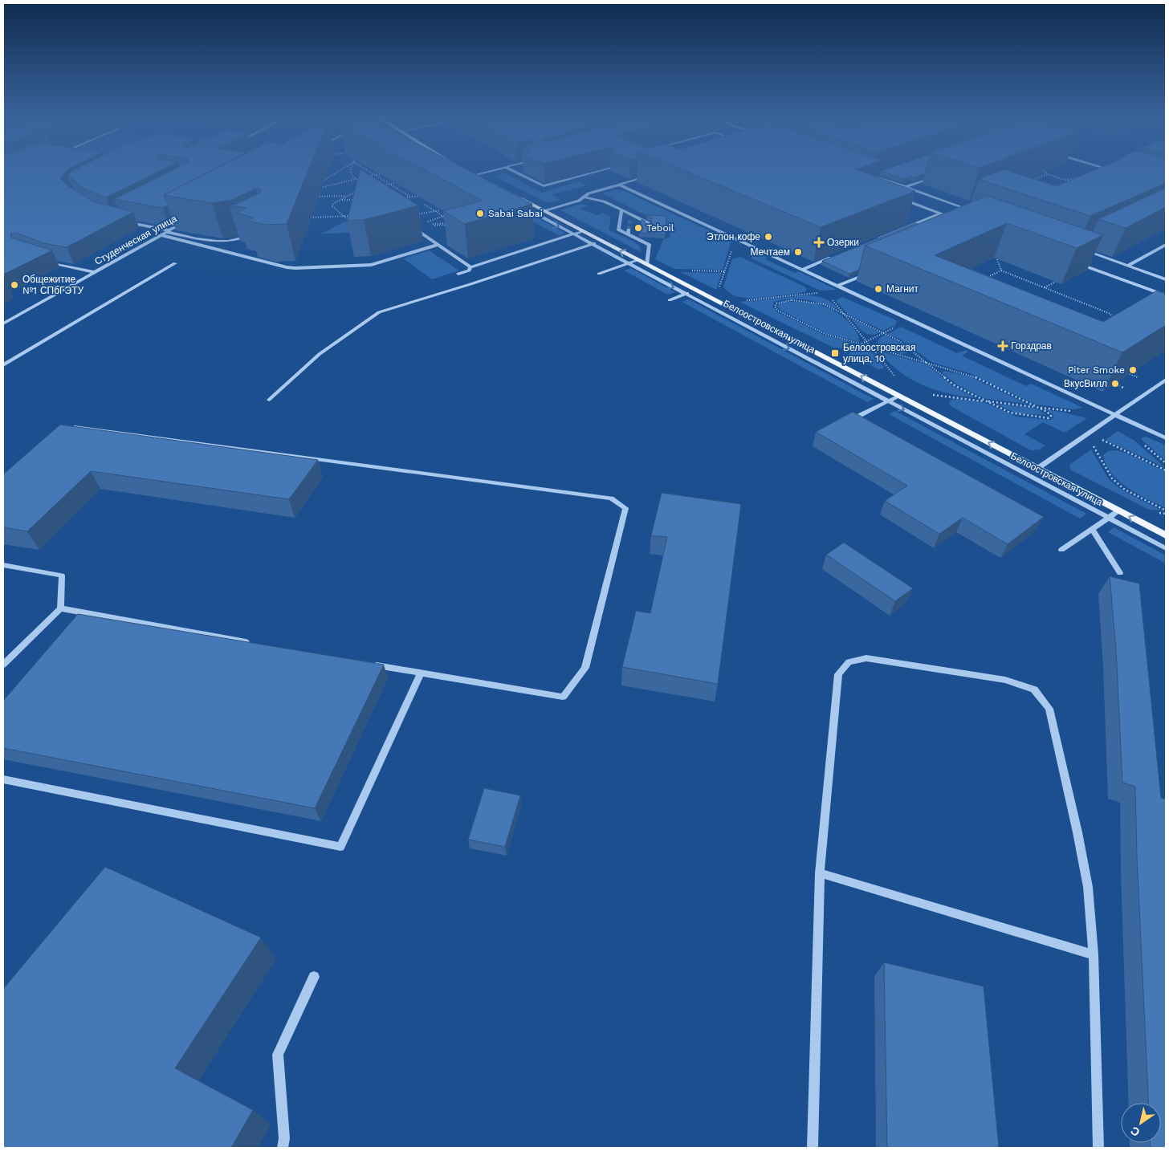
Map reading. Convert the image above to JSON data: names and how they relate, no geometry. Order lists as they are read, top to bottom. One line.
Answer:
{"streets":{"main road":["Белоостровская улица"],"street":["Студенческая улица"]},"places":{"other":["Sabai Sabai","Teboil","Этлон кофе","Мечтаем","Общежитие №1 СПбГЭТУ","Магнит","Piter Smoke","ВкусВилл"],"health":["Озерки","Горздрав"],"transit":["Белоостровская улица, 10"]},"north":"bottom left"}
